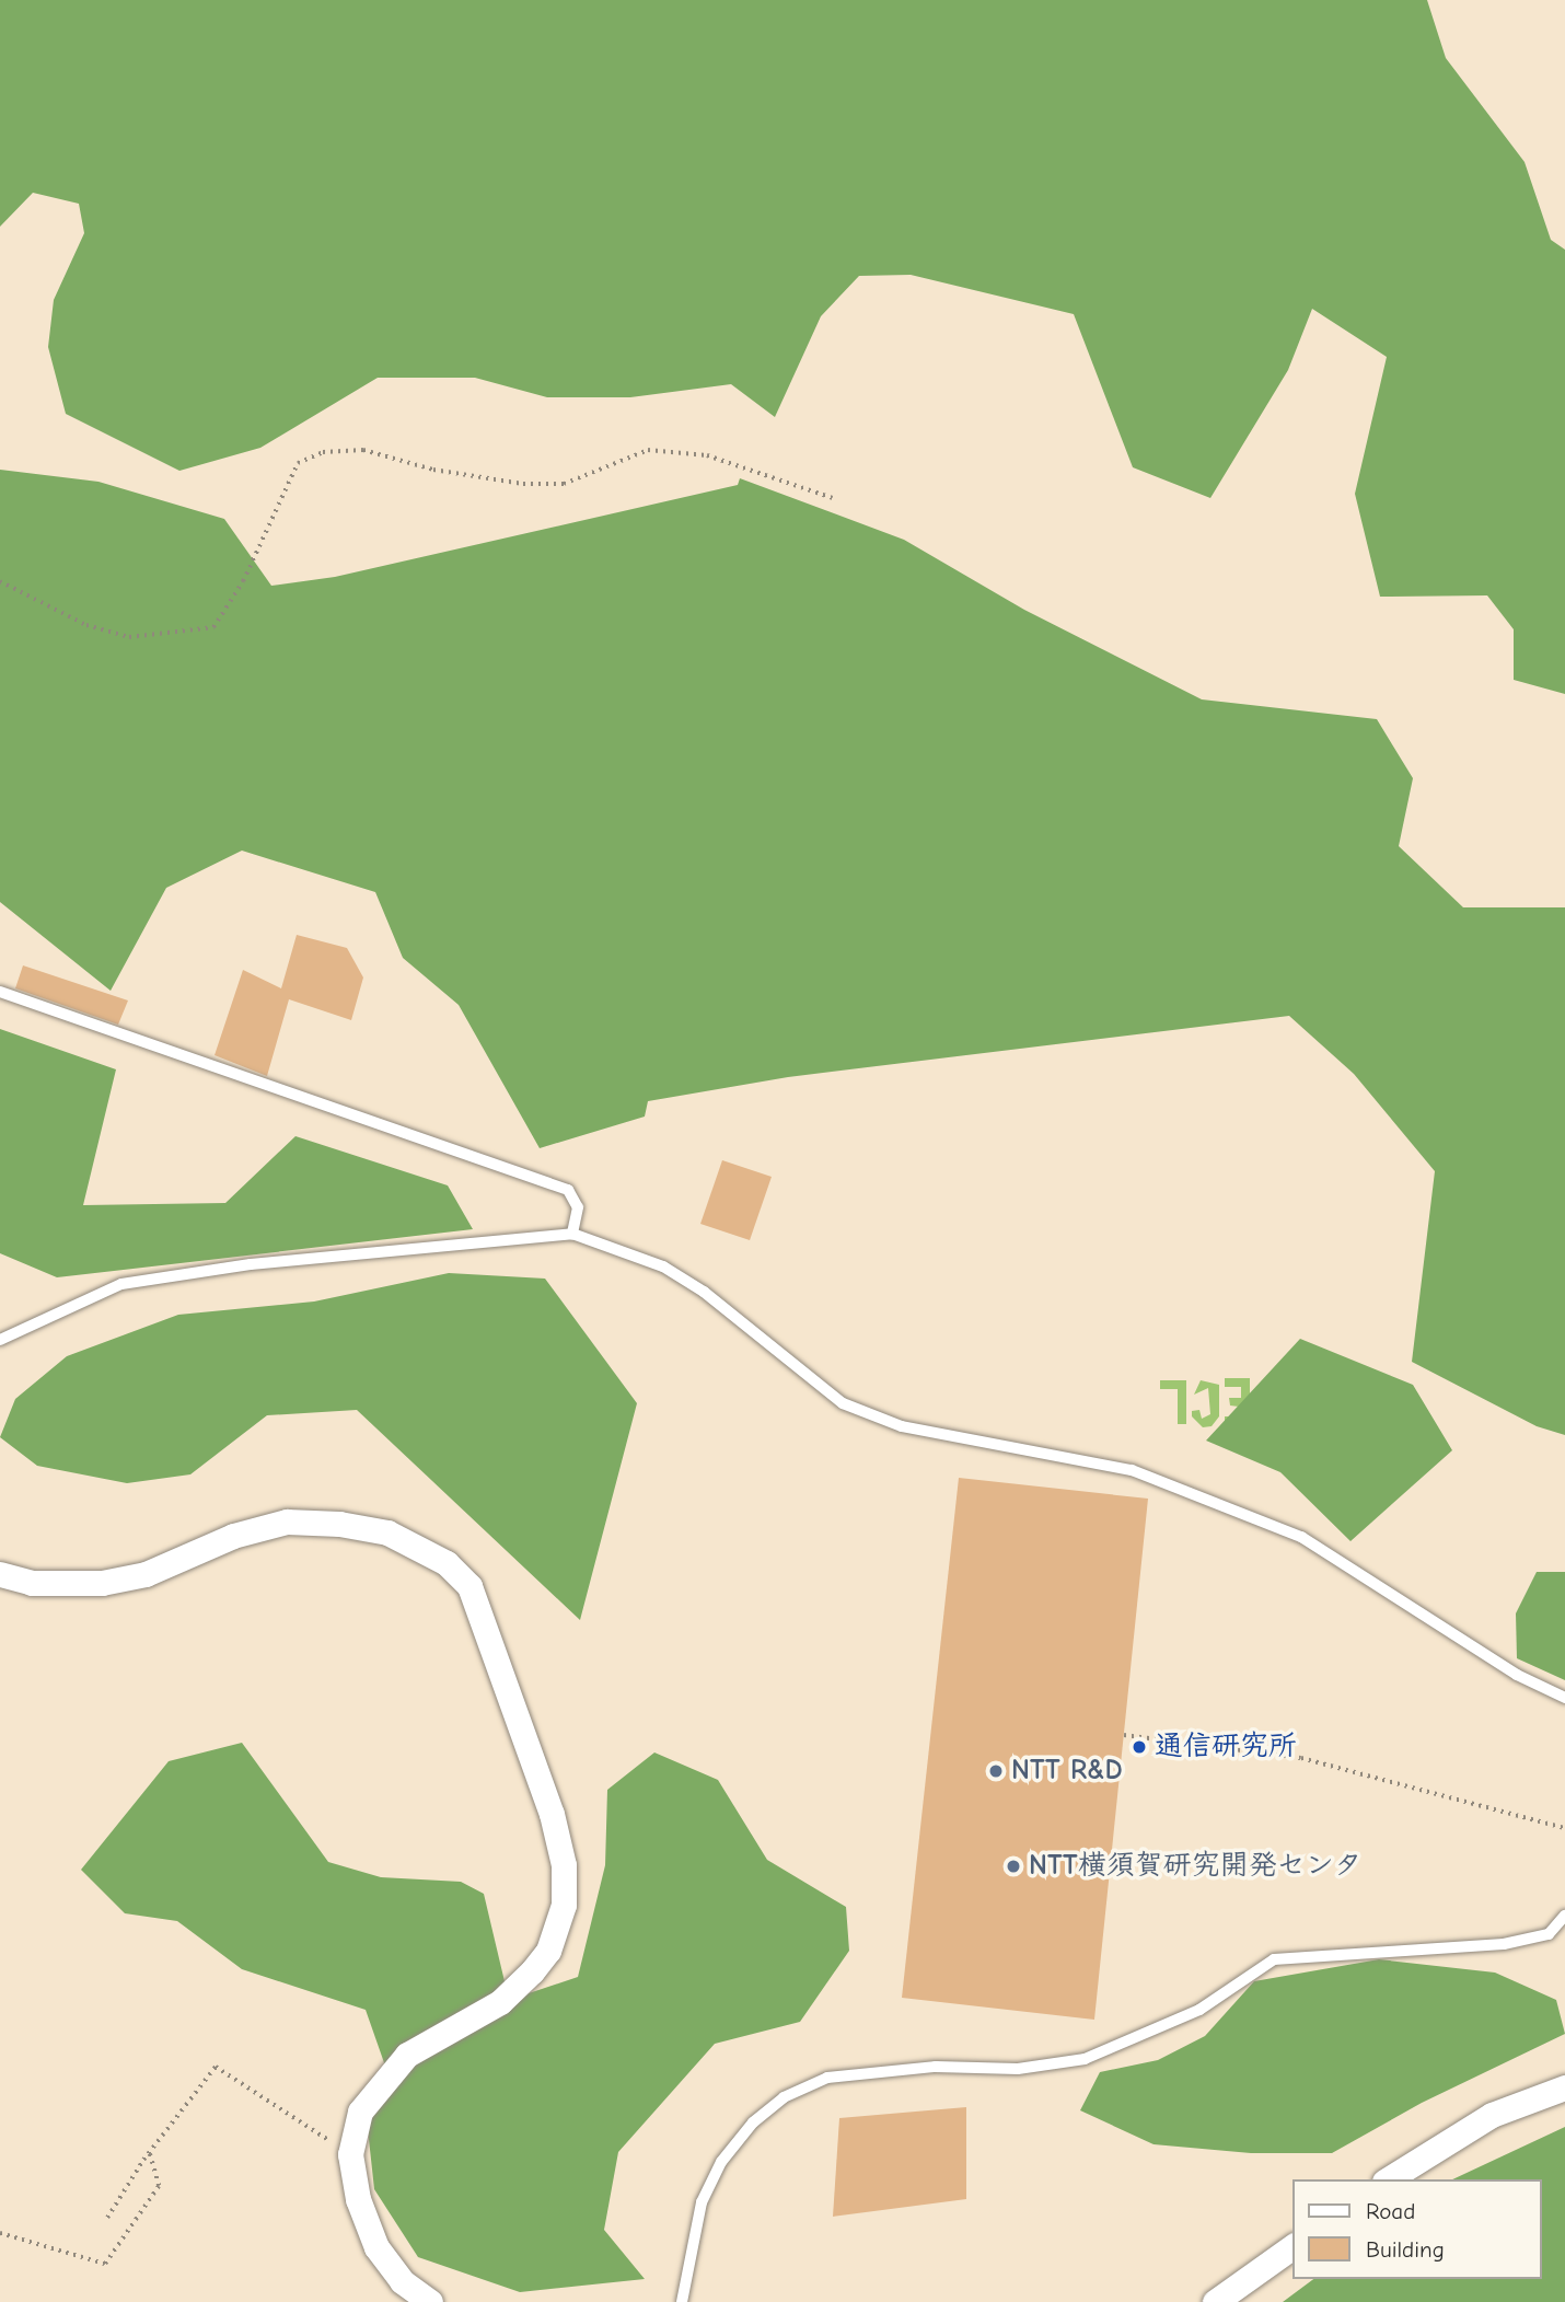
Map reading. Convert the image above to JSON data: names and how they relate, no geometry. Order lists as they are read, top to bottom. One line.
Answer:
{"places":["通信研究所","NTT R&D","NTT横須賀研究開発センタ"],"legend":["Road","Building"]}
